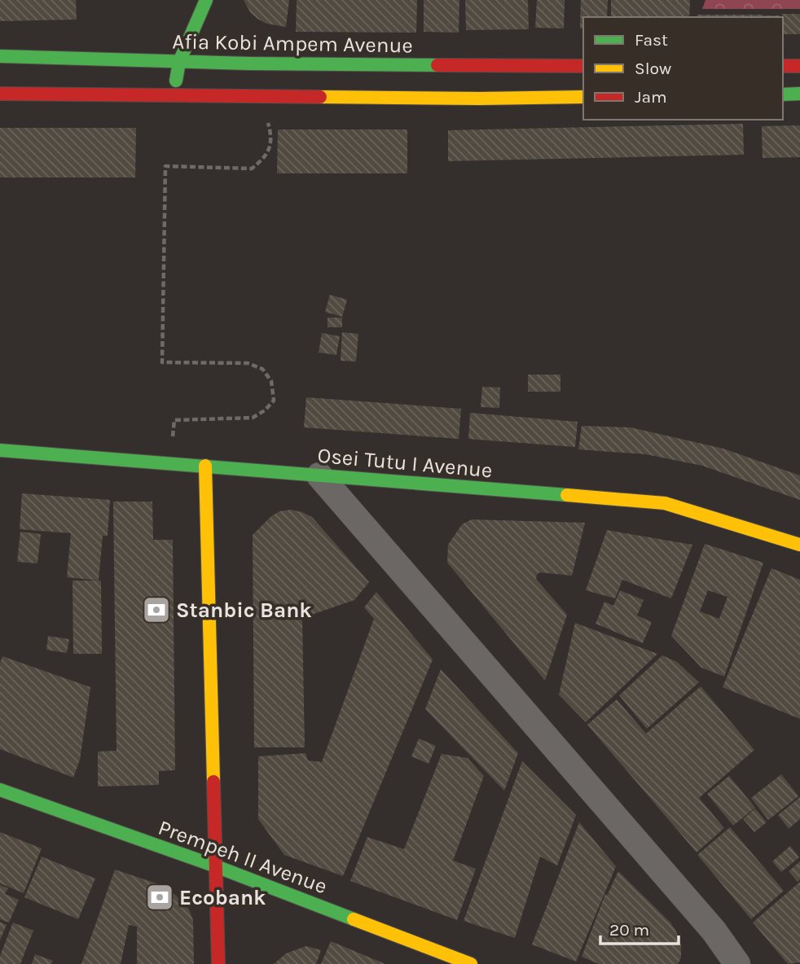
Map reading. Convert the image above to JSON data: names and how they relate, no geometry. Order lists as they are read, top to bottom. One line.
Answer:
{"streets":{"street":["Afia Kobi Ampem Avenue","Osei Tutu I Avenue","Prempeh II Avenue"]},"places":{"bank":["Stanbic Bank","Ecobank"]},"legend":["Fast","Slow","Jam"],"scale_bar":"20 m"}
